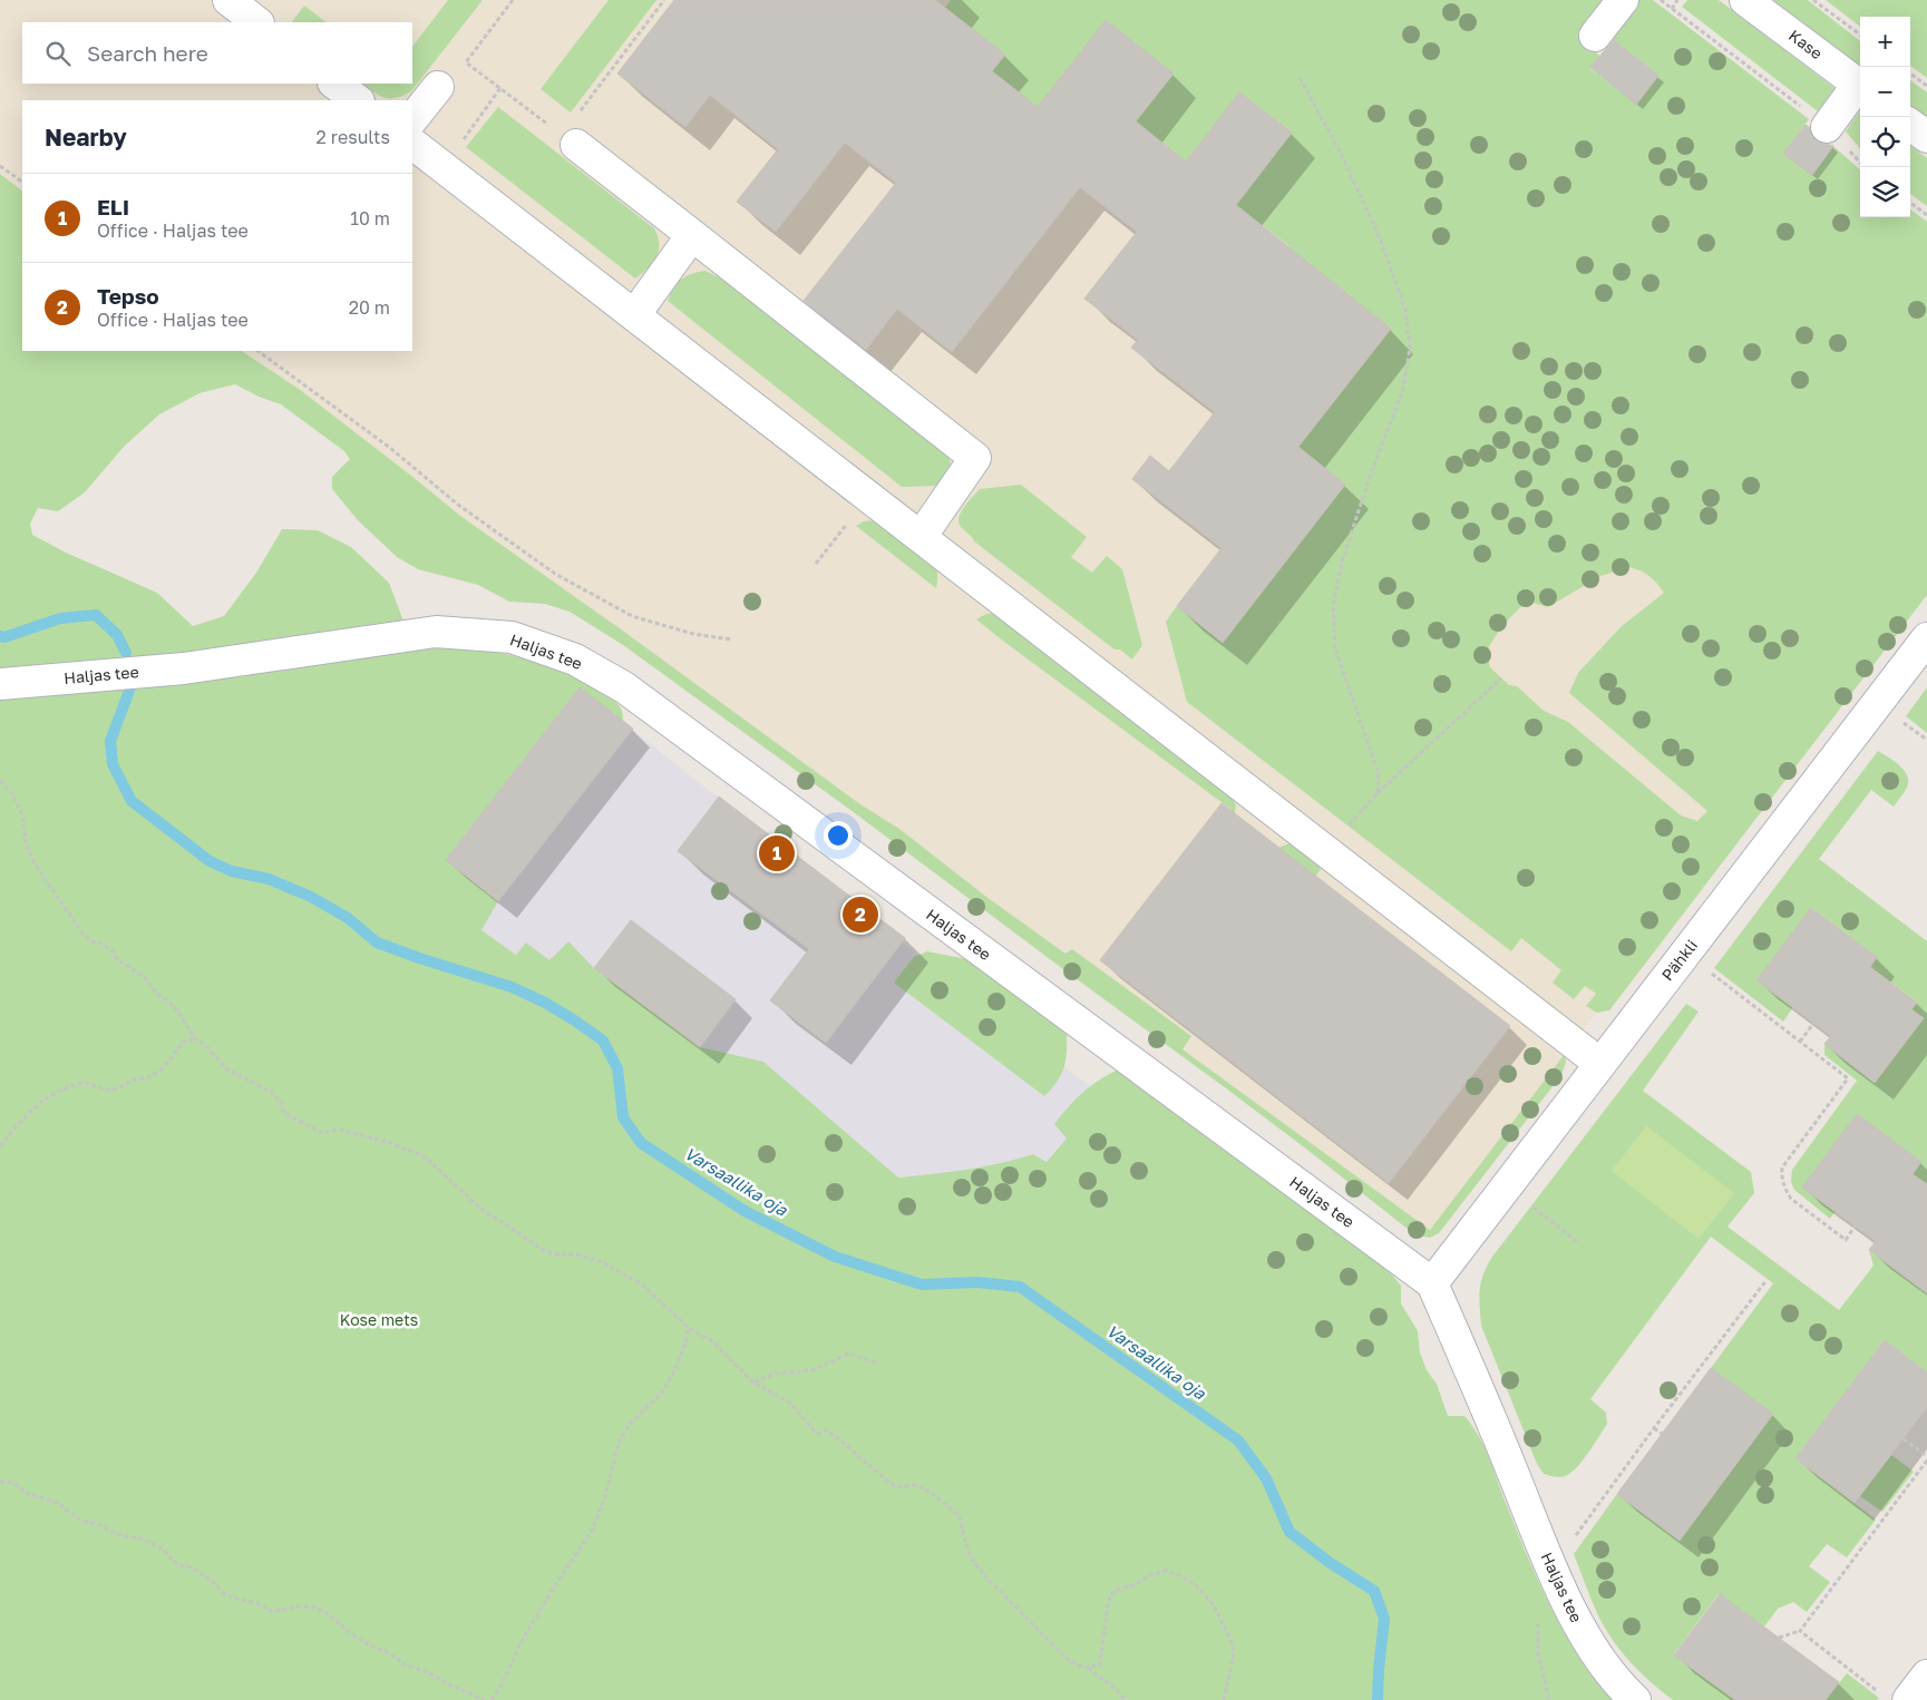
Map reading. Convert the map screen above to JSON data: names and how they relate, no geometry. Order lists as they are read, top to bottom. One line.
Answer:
{"streets":{"street":["Kase","Haljas tee","Pähkli"]},"crossings":[["Haljas tee","Pähkli"]],"water":["Varsaallika oja"],"parks":["Kose mets"],"page":{"map_buttons":["+","−"],"search":"Search here","heading":["Nearby","2 results"],"list":[{"mark":"1","name":"ELI","note":"Office · Haljas tee","value":"10 m"},{"mark":"2","name":"Tepso","note":"Office · Haljas tee","value":"20 m"}],"pins":["1","2"]}}
